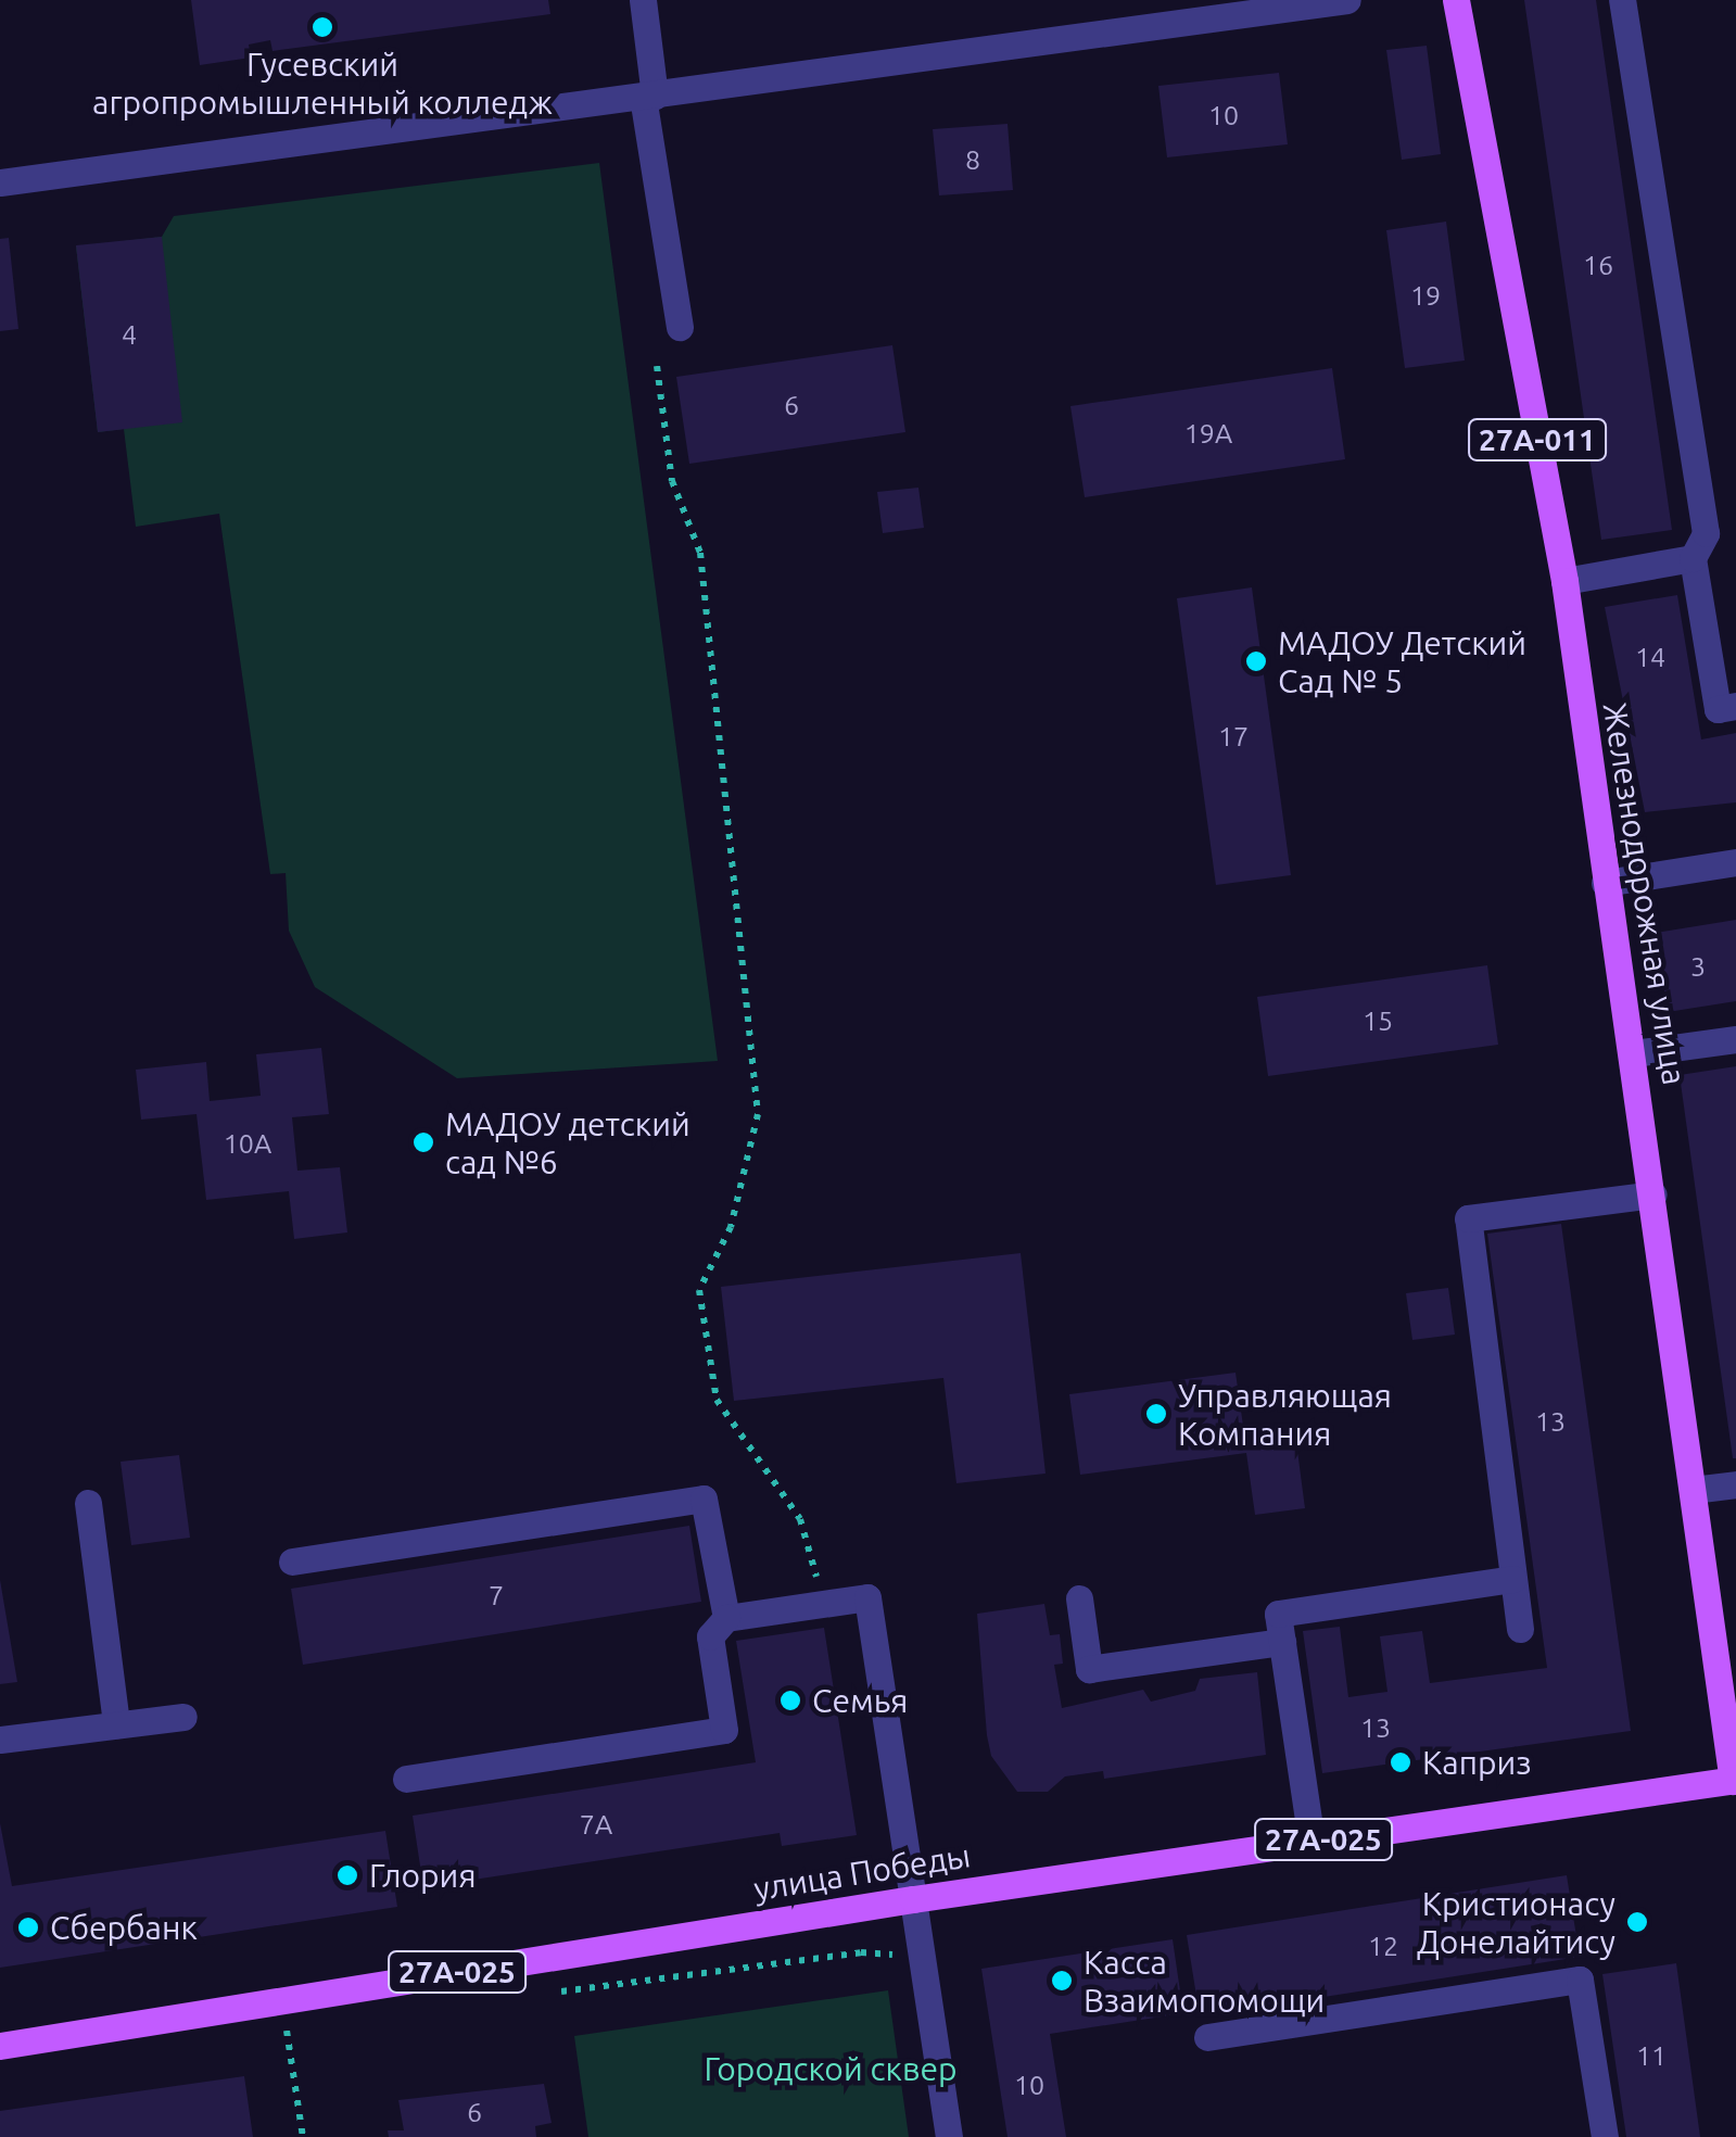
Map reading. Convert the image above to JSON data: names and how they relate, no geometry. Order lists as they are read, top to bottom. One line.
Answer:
{"streets":{"main road":["27А-011","Железнодорожная улица","27А-025","улица Победы"]},"crossings":[["Железнодорожная улица","улица Победы"]],"parks":["Городской сквер"],"places":["Гусевский агропромышленный колледж","МАДОУ Детский Сад № 5","МАДОУ детский сад №6","Управляющая Компания","Семья","Каприз","Глория","Кристионасу Донелайтису","Сбербанк","Касса Взаимопомощи"],"house_numbers":["10","8","16","19","4","6","19А","14","17","3","15","10А","13","7","13","7А","12","11","10","6"]}
